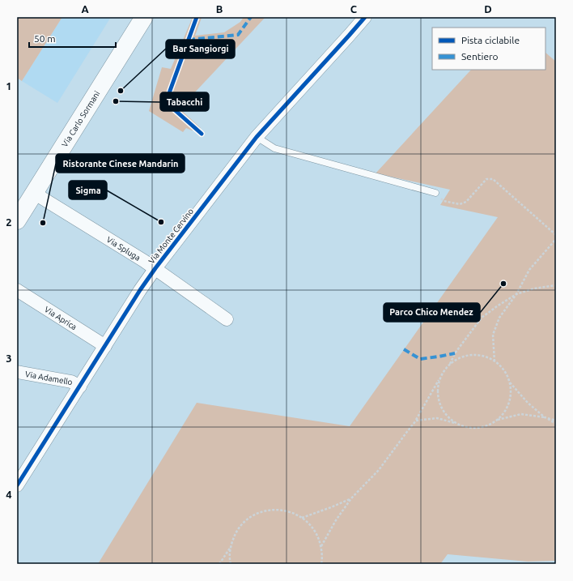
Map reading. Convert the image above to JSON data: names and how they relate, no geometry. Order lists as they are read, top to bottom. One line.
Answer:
{"streets":{"main road":["Via Carlo Sormani"],"street":["Via Monte Cervino","Via Spluga","Via Aprica","Via Adamello"]},"crossings":[["Via Carlo Sormani","Via Spluga"],["Via Monte Cervino","Via Spluga"],["Via Monte Cervino","Via Aprica"],["Via Monte Cervino","Via Adamello"]],"places":["Bar Sangiorgi","Tabacchi","Sigma","Ristorante Cinese Mandarin","Parco Chico Mendez"],"legend":["Pista ciclabile","Sentiero"],"scale_bar":"50 m","grid":{"columns":["A","B","C","D"],"rows":["1","2","3","4"]}}
